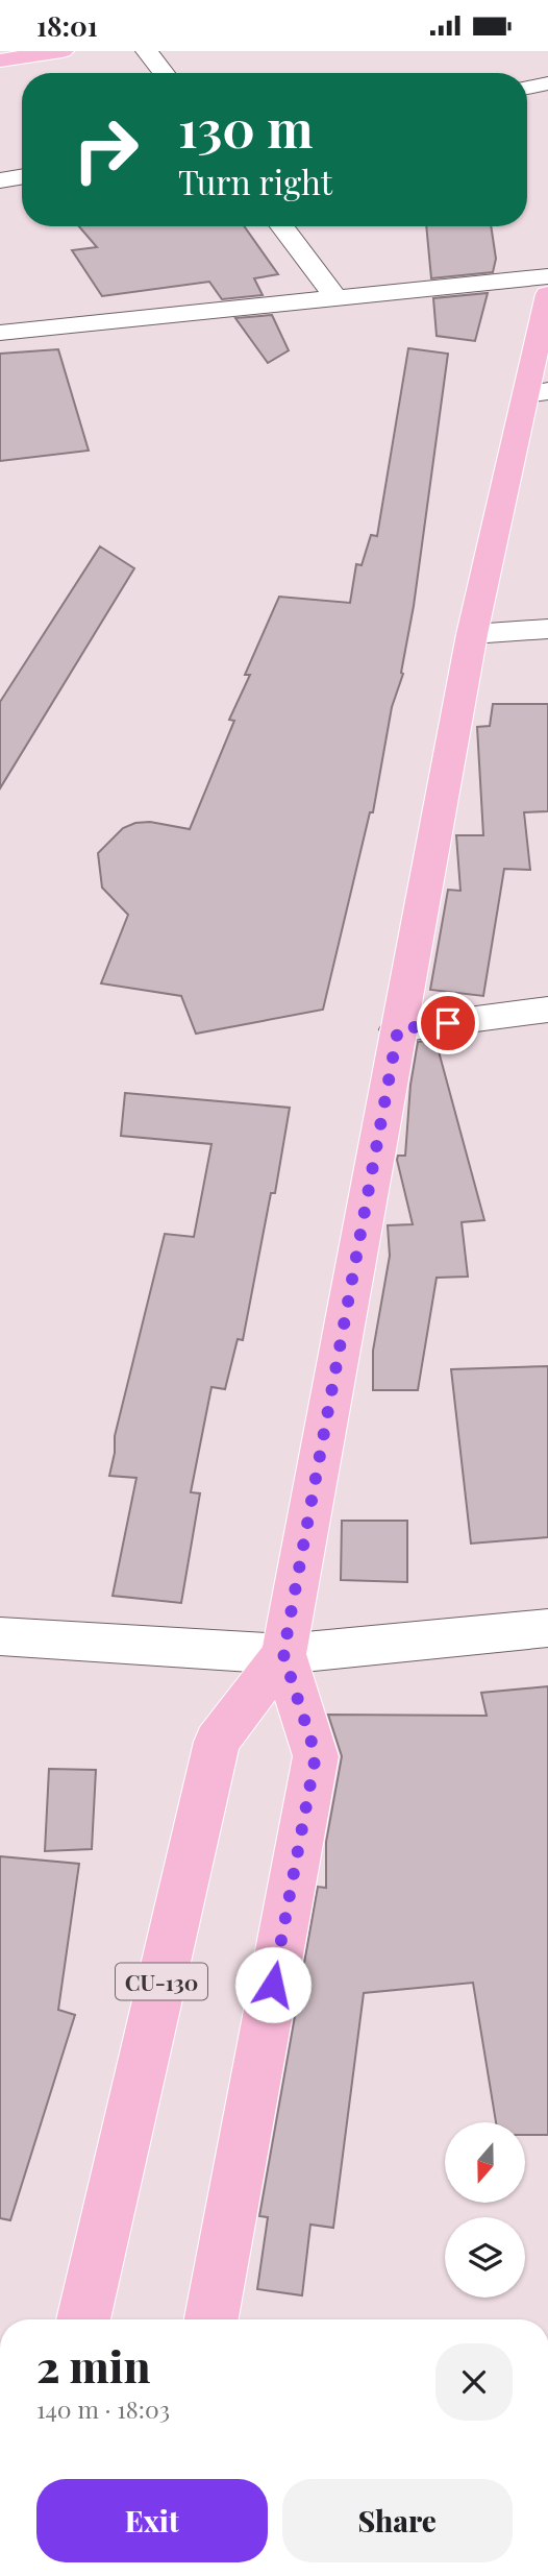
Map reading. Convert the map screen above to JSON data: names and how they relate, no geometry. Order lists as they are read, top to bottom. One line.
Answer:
{"streets":{"main road":["CU-130"]},"north":"bottom","page":{"status":"18:01","turn":["130 m","Turn right"],"heading":["2 min","140 m · 18:03"],"buttons":["Exit","Share"]}}
